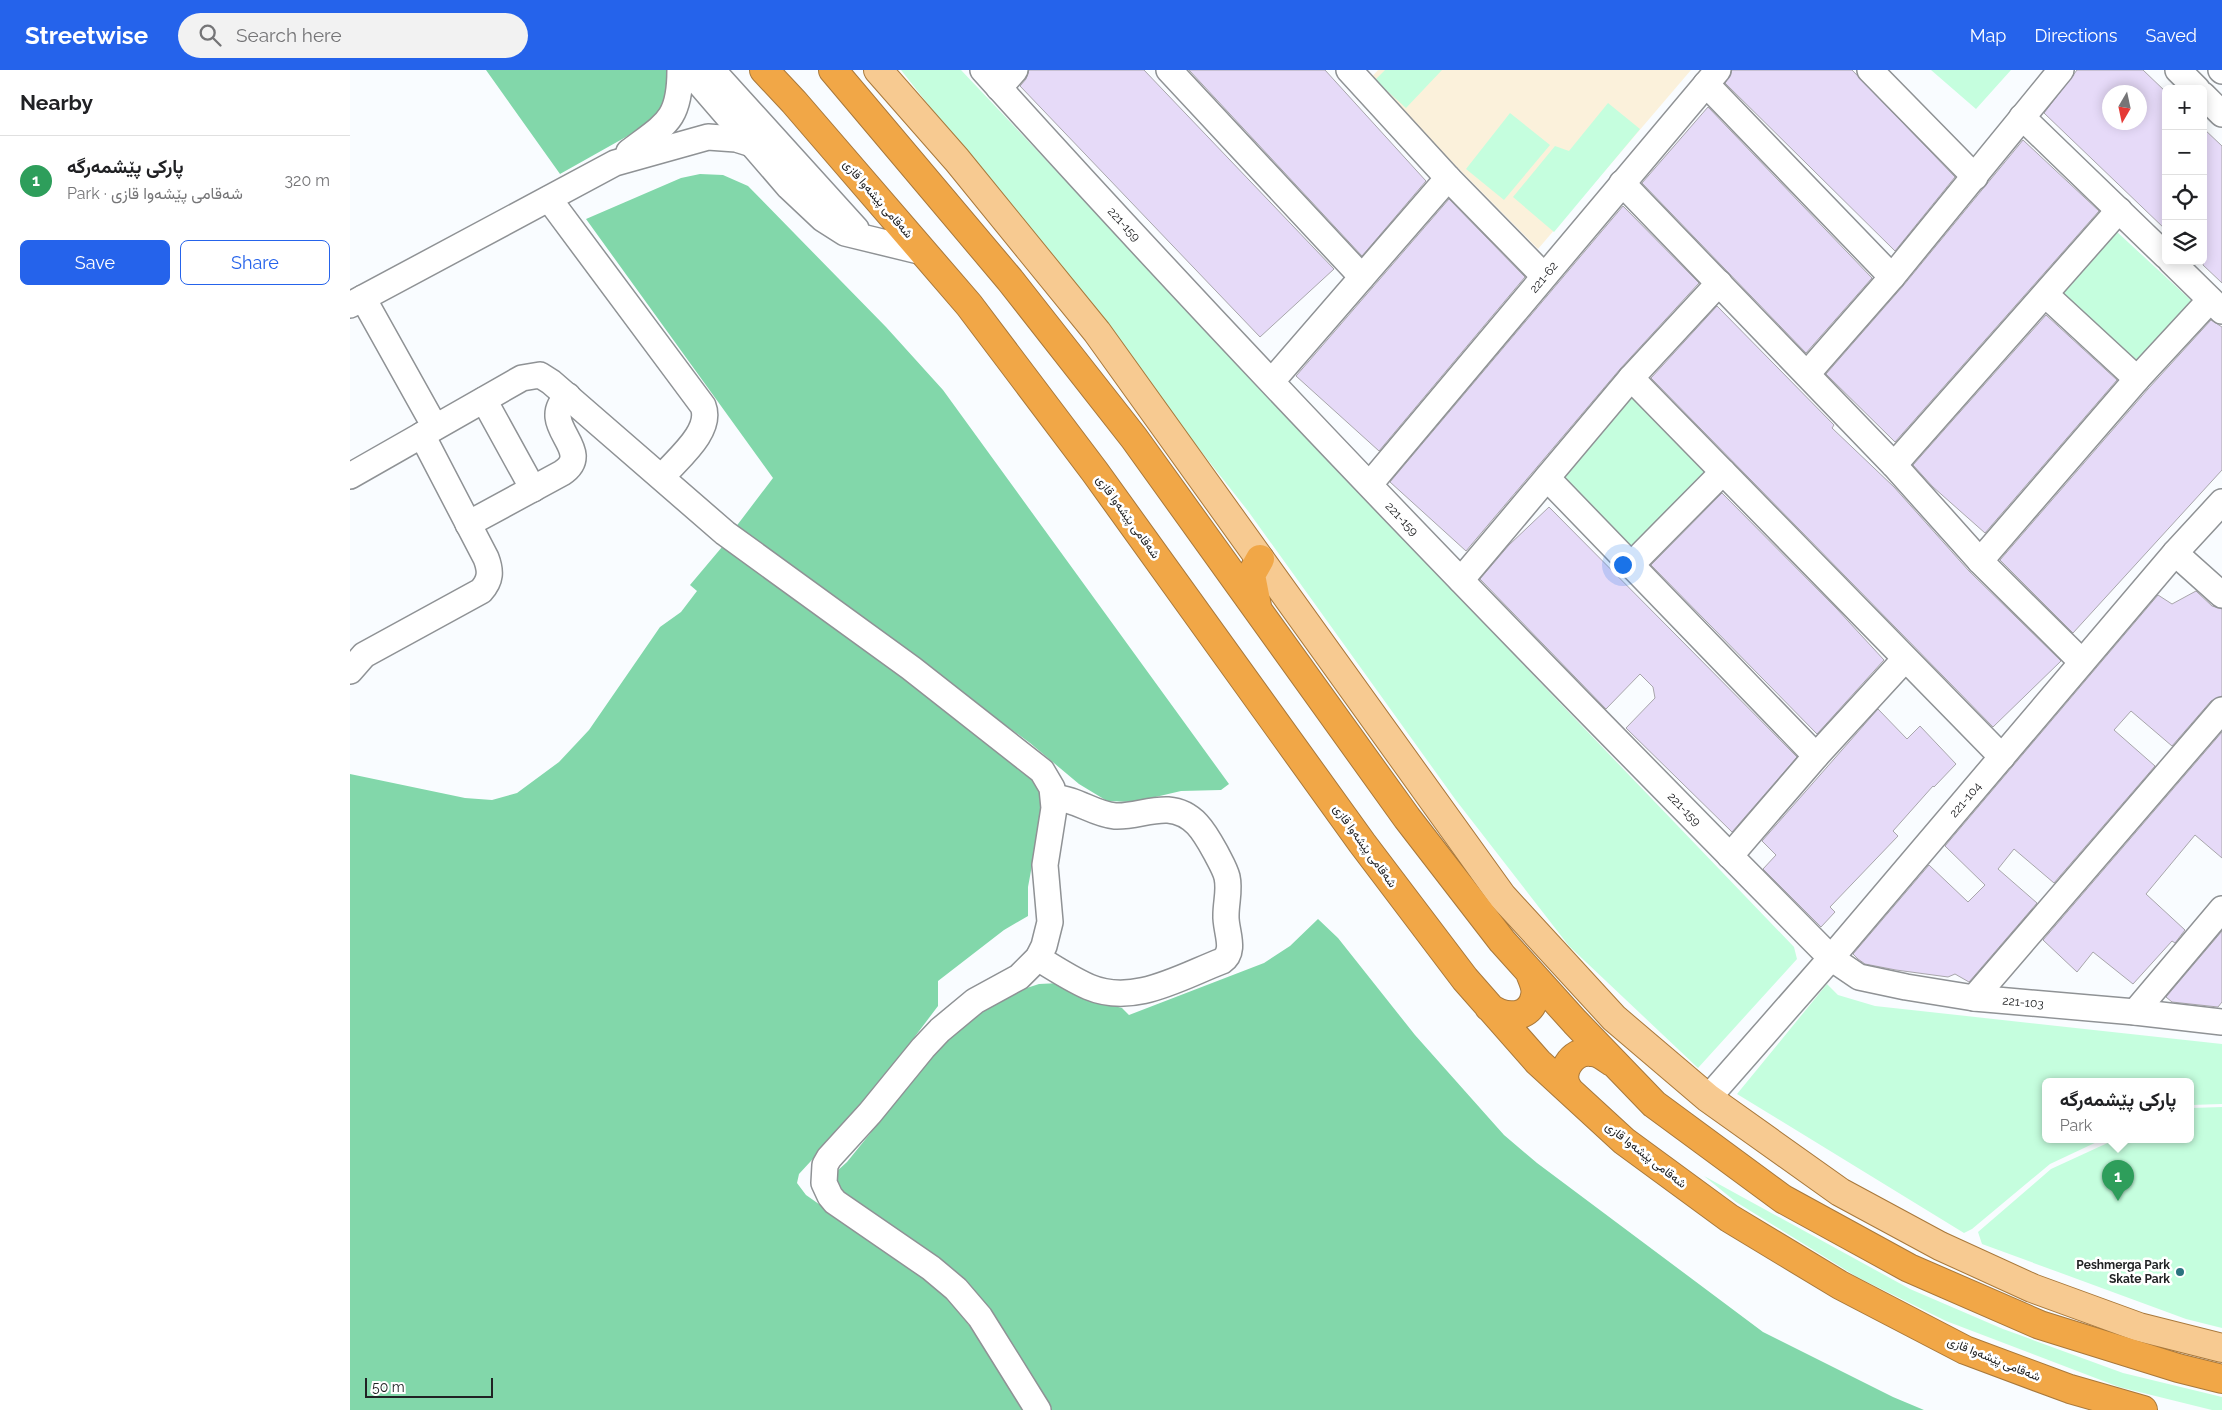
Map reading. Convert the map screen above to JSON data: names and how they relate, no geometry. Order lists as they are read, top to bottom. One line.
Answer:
{"streets":{"highway":["شەقامی پێشەوا قازی"],"street":["221-159","221-62","221-104","221-103"]},"crossings":[["221-159","221-62"],["221-159","221-104"],["221-159","221-103"],["221-104","221-103"]],"places":["Peshmerga Park Skate Park"],"scale_bar":"50 m","north":"bottom","page":{"header":"Streetwise","search":"Search here","nav":["Map","Directions","Saved"],"heading":"Nearby","map_buttons":["+","−"],"list":[{"mark":"1","name":"پارکی پێشمەرگە","note":"Park · شەقامی پێشەوا قازی","value":"320 m"}],"buttons":["Save","Share"],"popup":["پارکی پێشمەرگە","Park"],"pins":"1","scale":"50 m"}}
